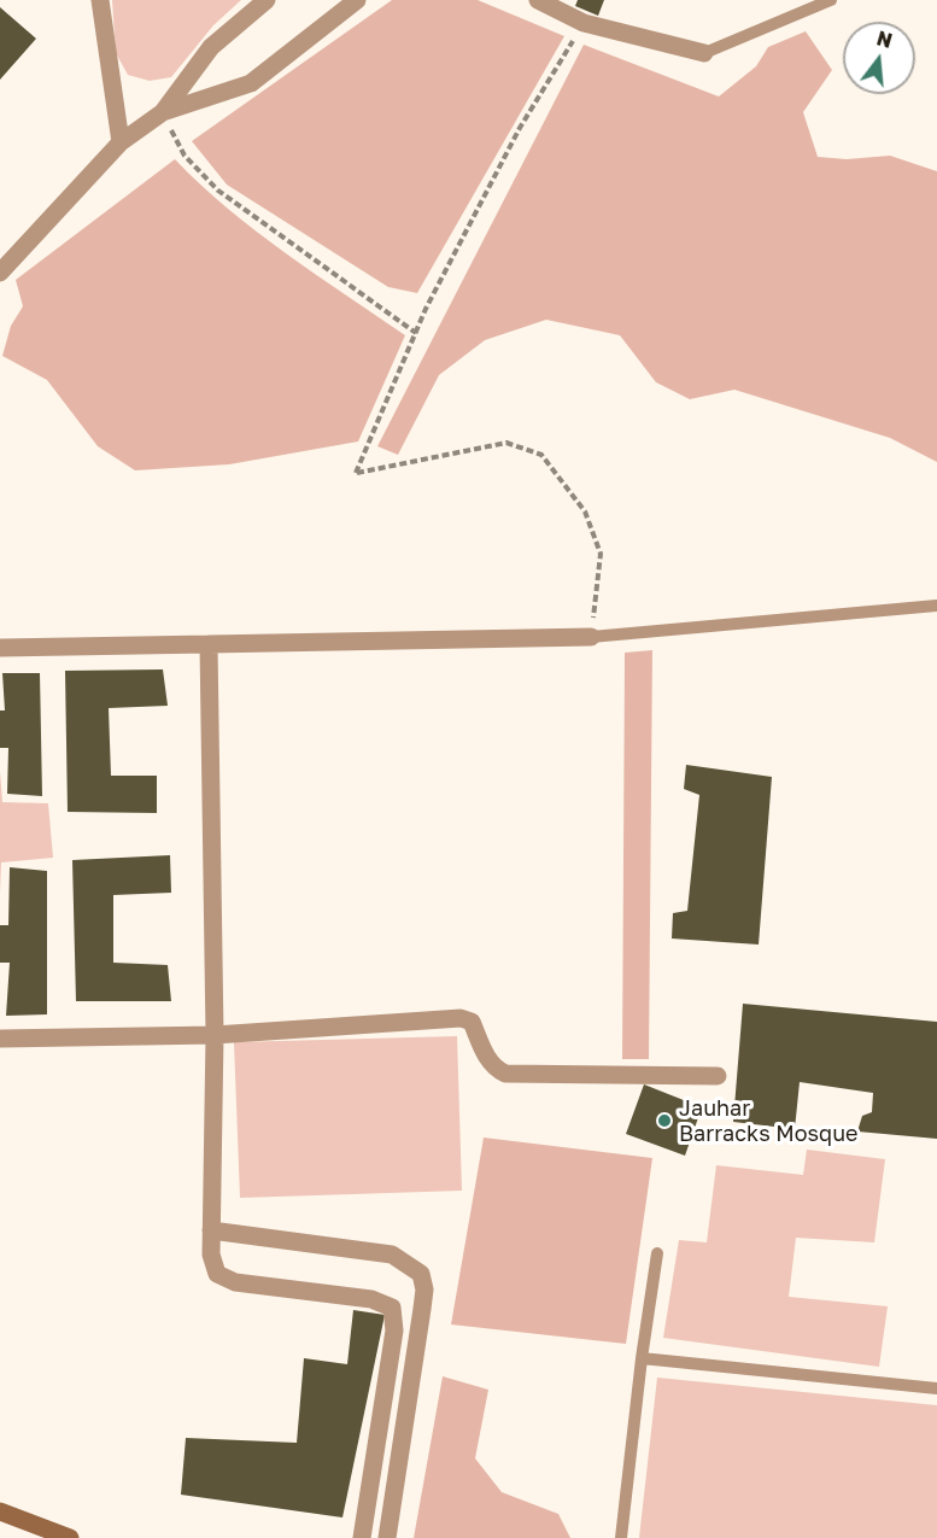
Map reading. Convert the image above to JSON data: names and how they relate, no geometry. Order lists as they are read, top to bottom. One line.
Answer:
{"places":["Jauhar Barracks Mosque"],"north":"top"}
